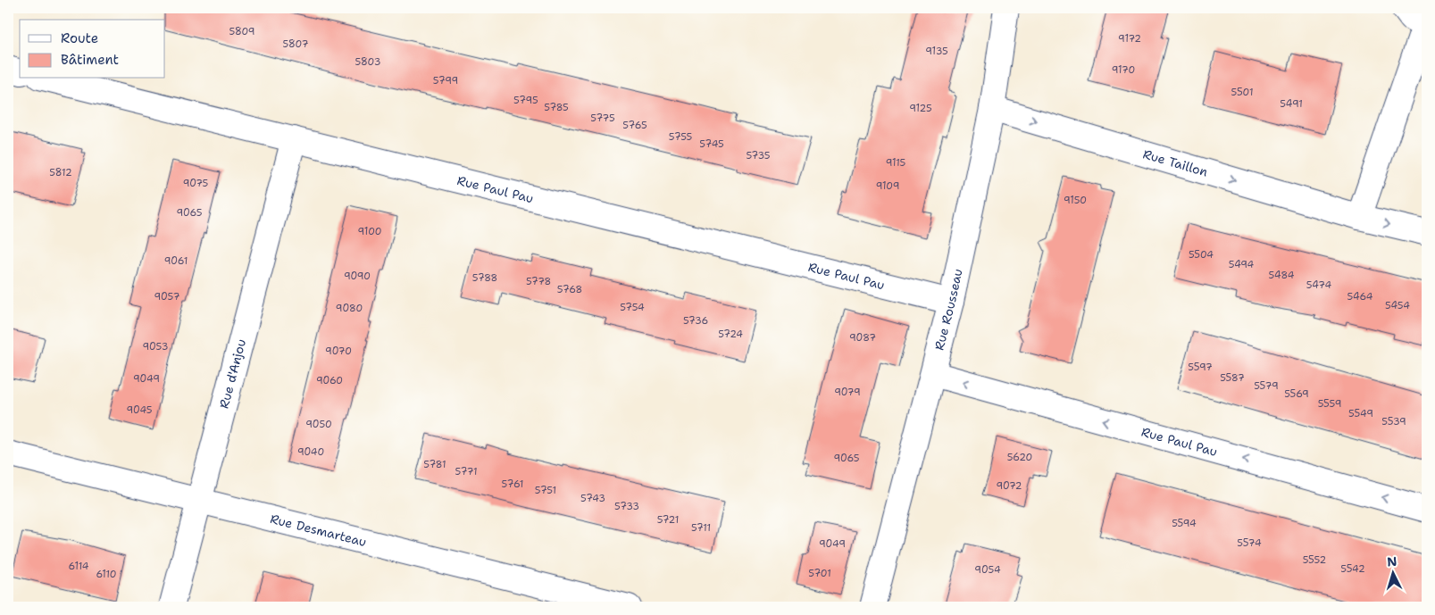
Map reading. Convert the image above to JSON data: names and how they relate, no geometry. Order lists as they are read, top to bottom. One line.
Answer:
{"streets":{"street":["Rue Taillon","Rue Paul Pau","Rue Rousseau","Rue d'Anjou","Rue Desmarteau"]},"crossings":[["Rue Taillon","Rue Rousseau"],["Rue Paul Pau","Rue Rousseau"],["Rue Paul Pau","Rue d'Anjou"],["Rue d'Anjou","Rue Desmarteau"]],"one_way":["Rue Taillon","Rue Paul Pau"],"house_numbers":["5809","9172","5807","9135","5803","9170","5799","5501","5795","5491","5785","9125","5775","5765","5755","5745","5735","9115","5812","9075","9109","9150","9065","9100","5504","9061","5494","5484","9090","5788","5778","5474","5768","9057","5464","5454","5754","9080","5736","5724","9087","9053","9070","5597","5587","9049","9060","5579","9079","5569","5559","9045","5549","5539","9050","9040","5620","9065","5781","5771","5761","9072","5751","5743","5733","5721","5594","5711","5574","9049","5552","6114","5542","9054","5701","6110"],"legend":["Route","Bâtiment"],"north":"top"}
